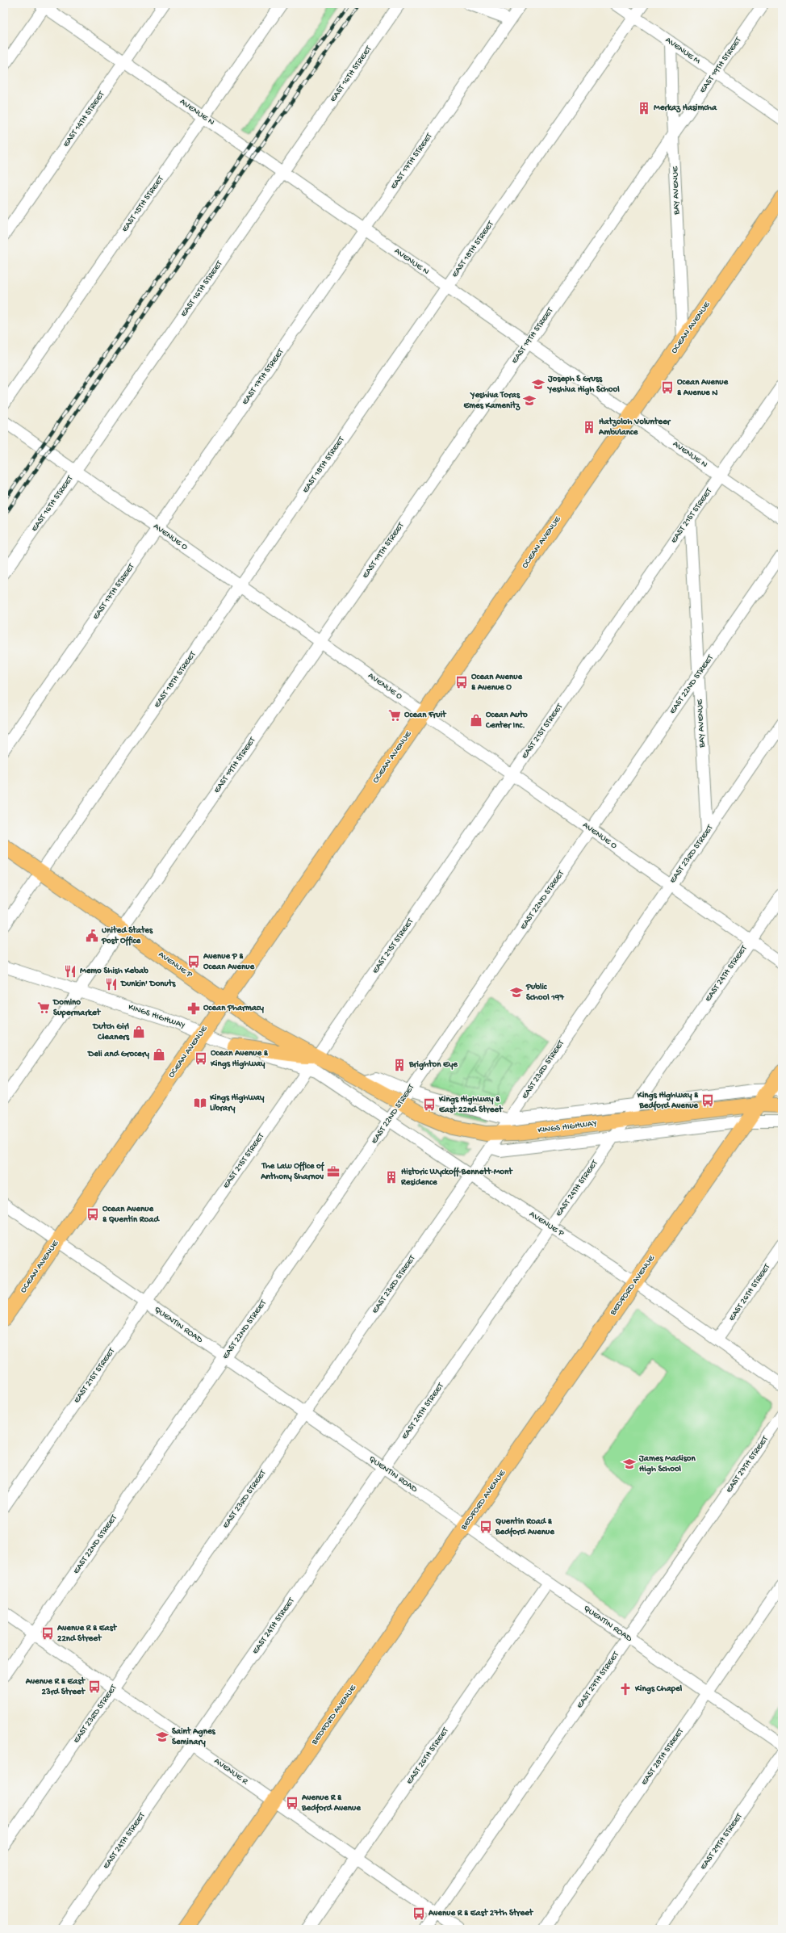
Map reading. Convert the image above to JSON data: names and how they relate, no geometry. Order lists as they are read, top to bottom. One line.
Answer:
{"streets":{"main road":["OCEAN AVENUE","AVENUE P","KINGS HIGHWAY","BEDFORD AVENUE"],"street":["AVENUE M","EAST 19TH STREET","EAST 16TH STREET","AVENUE N","EAST 14TH STREET","EAST 17TH STREET","BAY AVENUE","EAST 15TH STREET","EAST 18TH STREET","EAST 21ST STREET","AVENUE O","EAST 22ND STREET","EAST 23RD STREET","EAST 24TH STREET","EAST 26TH STREET","QUENTIN ROAD","EAST 27TH STREET","EAST 28TH STREET","AVENUE R","EAST 29TH STREET"]},"crossings":[["AVENUE M","EAST 19TH STREET"],["AVENUE M","BAY AVENUE"],["AVENUE M","EAST 18TH STREET"],["EAST 19TH STREET","AVENUE N"],["EAST 19TH STREET","BAY AVENUE"],["EAST 19TH STREET","AVENUE O"],["EAST 19TH STREET","AVENUE P"],["EAST 19TH STREET","KINGS HIGHWAY"],["EAST 16TH STREET","AVENUE N"],["EAST 16TH STREET","AVENUE O"],["AVENUE N","EAST 14TH STREET"],["AVENUE N","EAST 17TH STREET"],["AVENUE N","EAST 15TH STREET"],["AVENUE N","EAST 18TH STREET"],["AVENUE N","OCEAN AVENUE"],["AVENUE N","EAST 21ST STREET"],["EAST 17TH STREET","AVENUE O"],["BAY AVENUE","OCEAN AVENUE"],["BAY AVENUE","EAST 21ST STREET"],["BAY AVENUE","EAST 22ND STREET"],["BAY AVENUE","EAST 23RD STREET"],["EAST 18TH STREET","AVENUE O"],["EAST 18TH STREET","AVENUE P"],["OCEAN AVENUE","AVENUE O"],["OCEAN AVENUE","AVENUE P"],["OCEAN AVENUE","KINGS HIGHWAY"],["OCEAN AVENUE","QUENTIN ROAD"],["EAST 21ST STREET","AVENUE O"],["EAST 21ST STREET","AVENUE P"],["EAST 21ST STREET","KINGS HIGHWAY"],["EAST 21ST STREET","QUENTIN ROAD"],["AVENUE O","EAST 22ND STREET"],["AVENUE O","EAST 23RD STREET"],["AVENUE O","EAST 24TH STREET"],["EAST 22ND STREET","AVENUE P"],["EAST 22ND STREET","KINGS HIGHWAY"],["EAST 22ND STREET","QUENTIN ROAD"],["EAST 22ND STREET","AVENUE R"],["EAST 23RD STREET","AVENUE P"],["EAST 23RD STREET","KINGS HIGHWAY"],["EAST 23RD STREET","QUENTIN ROAD"],["EAST 23RD STREET","AVENUE R"],["AVENUE P","EAST 24TH STREET"],["AVENUE P","KINGS HIGHWAY"],["AVENUE P","BEDFORD AVENUE"],["AVENUE P","EAST 26TH STREET"],["EAST 24TH STREET","KINGS HIGHWAY"],["EAST 24TH STREET","QUENTIN ROAD"],["EAST 24TH STREET","AVENUE R"],["KINGS HIGHWAY","BEDFORD AVENUE"],["BEDFORD AVENUE","QUENTIN ROAD"],["BEDFORD AVENUE","AVENUE R"],["EAST 26TH STREET","QUENTIN ROAD"],["EAST 26TH STREET","AVENUE R"],["QUENTIN ROAD","EAST 27TH STREET"],["QUENTIN ROAD","EAST 28TH STREET"],["EAST 27TH STREET","AVENUE R"]],"places":{"building":["Merkaz Hasimcha","Hatzoloh Volunteer Ambulance","Brighton Eye","Historic Wyckoff-Bennett-Mont Residence"],"school or university":["Joseph S Gruss Yeshiva High School","Yeshiva Toras Emes Kamenitz","Public School 197","James Madison High School","Saint Agnes Seminary"],"bus stop":["Ocean Avenue & Avenue N","Ocean Avenue & Avenue O","Avenue P & Ocean Avenue","Ocean Avenue & Kings Highway","Kings Highway & Bedford Avenue","Kings Highway & East 22nd Street","Ocean Avenue & Quentin Road","Quentin Road & Bedford Avenue","Avenue R & East 22nd Street","Avenue R & East 23rd Street","Avenue R & Bedford Avenue","Avenue R & East 27th Street"],"supermarket":["Ocean Fruit","Domino Supermarket"],"shop":["Ocean Auto Center Inc.","Dutch Girl Cleaners","Deli and Grocery"],"public building":["United States Post Office"],"restaurant":["Memo Shish Kebab","Dunkin' Donuts"],"pharmacy":["Ocean Pharmacy"],"library":["Kings Highway Library"],"office":["The Law Office of Anthony Sharnov"],"church":["Kings Chapel"]}}
